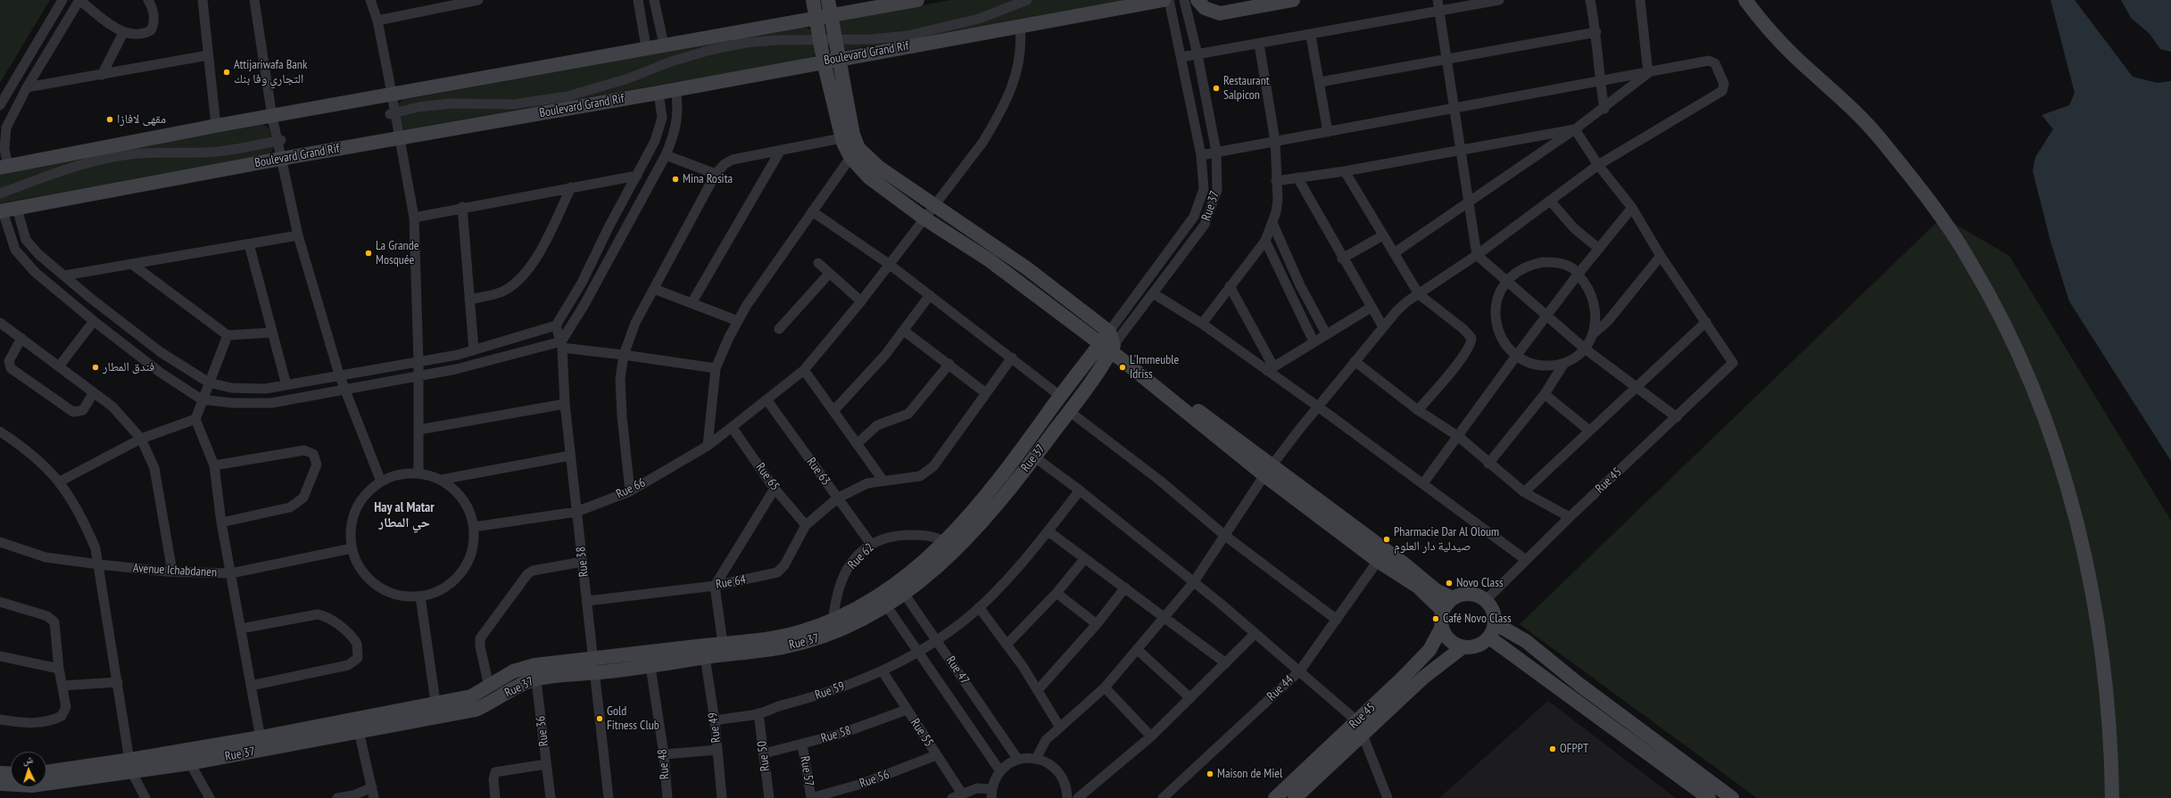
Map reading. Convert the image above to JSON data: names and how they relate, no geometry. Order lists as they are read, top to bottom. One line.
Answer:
{"streets":{"street":["Boulevard Grand Rif","Rue 37","Rue 63","Rue 65","Rue 45","Rue 66","Rue 62","Rue 38","Avenue Ichabdanen","Rue 64","Rue 47","Rue 44","Rue 59","Rue 49","Rue 36","Rue 55","Rue 58","Rue 50","Rue 48","Rue 57","Rue 56"]},"crossings":[["Boulevard Grand Rif","Rue 66"],["Rue 37","Rue 62"],["Rue 37","Rue 38"],["Rue 37","Rue 47"],["Rue 37","Rue 49"],["Rue 37","Rue 36"],["Rue 37","Rue 48"],["Rue 63","Rue 66"],["Rue 63","Rue 62"],["Rue 63","Rue 64"],["Rue 65","Rue 66"],["Rue 65","Rue 64"],["Rue 66","Rue 38"],["Rue 66","Avenue Ichabdanen"],["Rue 38","Rue 64"],["Rue 47","Rue 59"],["Rue 59","Rue 49"],["Rue 59","Rue 55"],["Rue 59","Rue 50"],["Rue 55","Rue 58"],["Rue 55","Rue 56"],["Rue 58","Rue 50"],["Rue 58","Rue 57"],["Rue 57","Rue 56"]],"districts":["Hay al Matar حي المطار"],"places":["Attijariwafa Bank التجاري وفا بنك","Restaurant Salpicon","مقهى لافازا","Mina Rosita","La Grande Mosquée","فندق المطار","L'Immeuble Idriss","Pharmacie Dar Al Oloum صيدلية دار العلوم","Novo Class","Café Novo Class","Gold Fitness Club","OFPPT","Maison de Miel"],"north":"top"}
